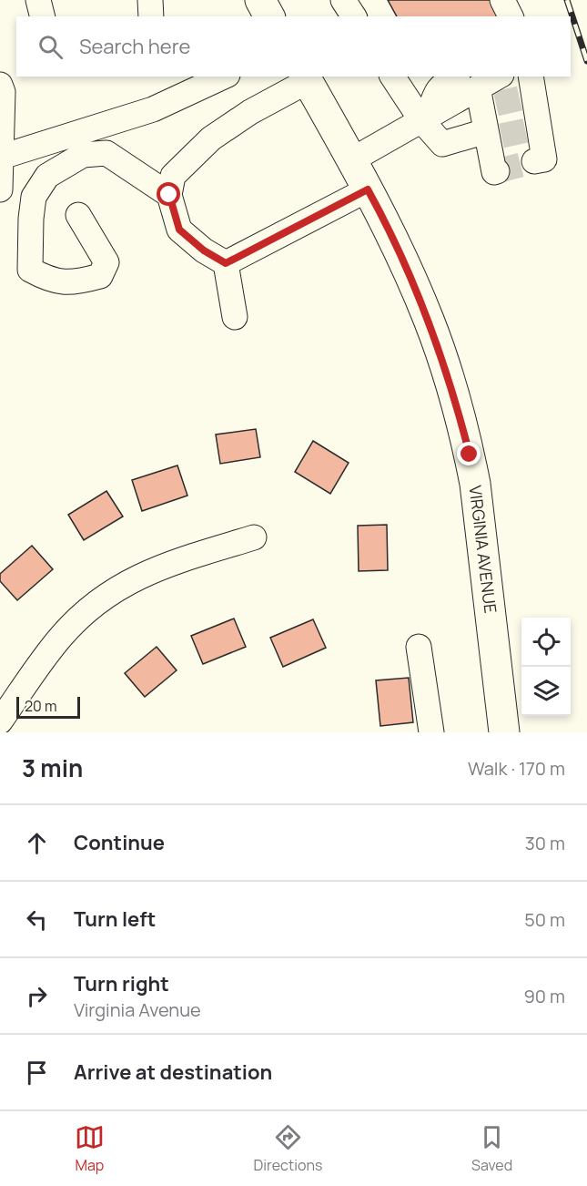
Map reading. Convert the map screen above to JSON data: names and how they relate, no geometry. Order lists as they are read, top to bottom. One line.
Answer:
{"streets":{"main road":["VIRGINIA AVENUE"]},"scale_bar":"20 m","page":{"search":"Search here","scale":"20 m","heading":["3 min","Walk · 170 m"],"list":[["Continue","30 m"],["Turn left","50 m"],["Turn right","Virginia Avenue","90 m"],"Arrive at destination"],"nav":["Map","Directions","Saved"]}}
